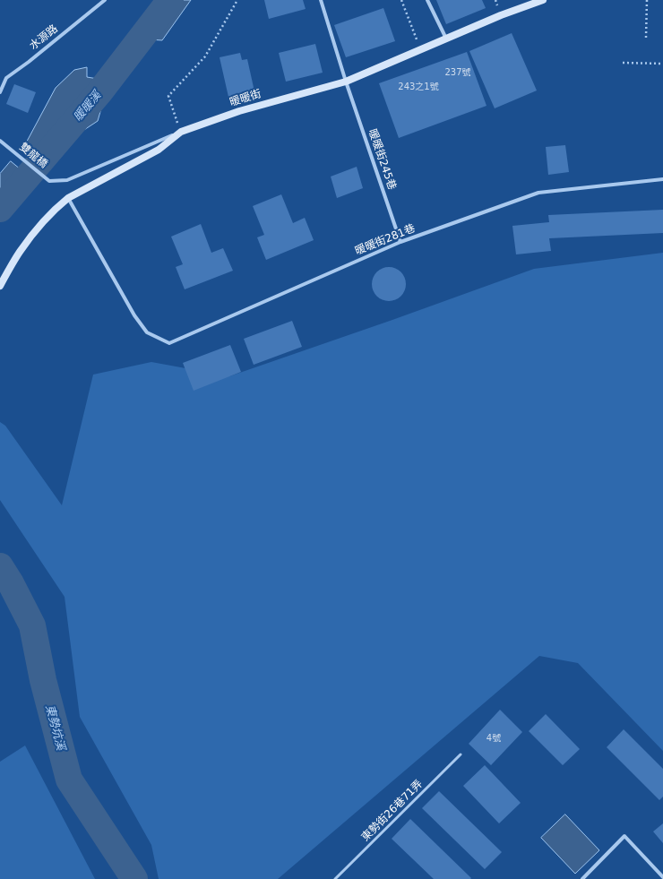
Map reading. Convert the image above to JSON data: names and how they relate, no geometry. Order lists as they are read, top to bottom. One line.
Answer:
{"streets":{"street":["水源路","暖暖街","雙龍橋","暖暖街245巷","暖暖街281巷"],"lane":["東勢街26巷71弄"]},"crossings":[["暖暖街","雙龍橋"],["暖暖街","暖暖街245巷"],["暖暖街","暖暖街281巷"],["暖暖街245巷","暖暖街281巷"]],"water":["暖暖溪","東勢坑溪"],"house_numbers":["237號","243之1號","4號"]}
